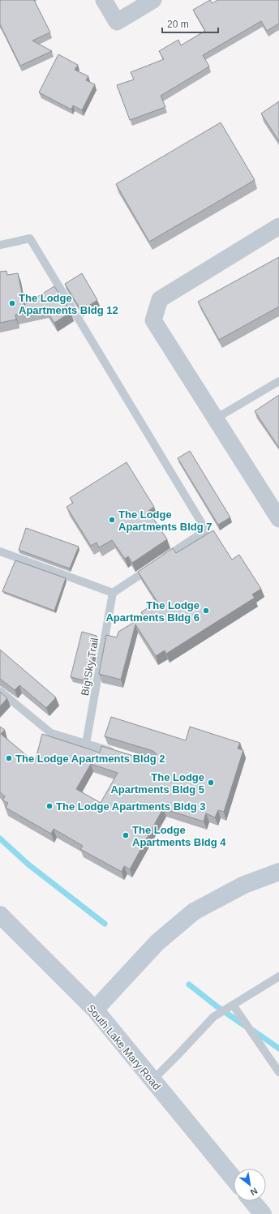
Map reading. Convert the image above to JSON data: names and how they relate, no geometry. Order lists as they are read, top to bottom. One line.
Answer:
{"streets":{"main road":["South Lake Mary Road"],"lane":["Big Sky Trail"]},"places":["The Lodge Apartments Bldg 12","The Lodge Apartments Bldg 7","The Lodge Apartments Bldg 6","The Lodge Apartments Bldg 2","The Lodge Apartments Bldg 5","The Lodge Apartments Bldg 3","The Lodge Apartments Bldg 4"],"scale_bar":"20 m","north":"bottom right"}
